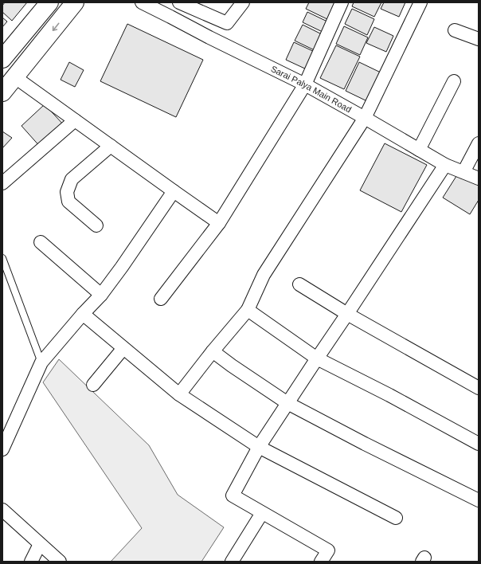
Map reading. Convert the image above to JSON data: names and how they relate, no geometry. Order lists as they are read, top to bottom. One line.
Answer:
{"streets":{"street":["Sarai Palya Main Road"]}}
